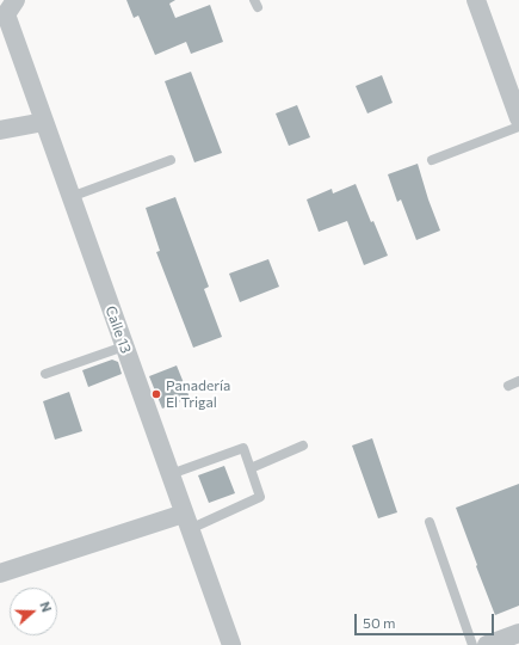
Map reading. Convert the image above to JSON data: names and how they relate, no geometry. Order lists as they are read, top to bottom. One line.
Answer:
{"streets":{"street":["Calle 13"]},"places":["Panadería El Trigal"],"scale_bar":"50 m","north":"right"}
